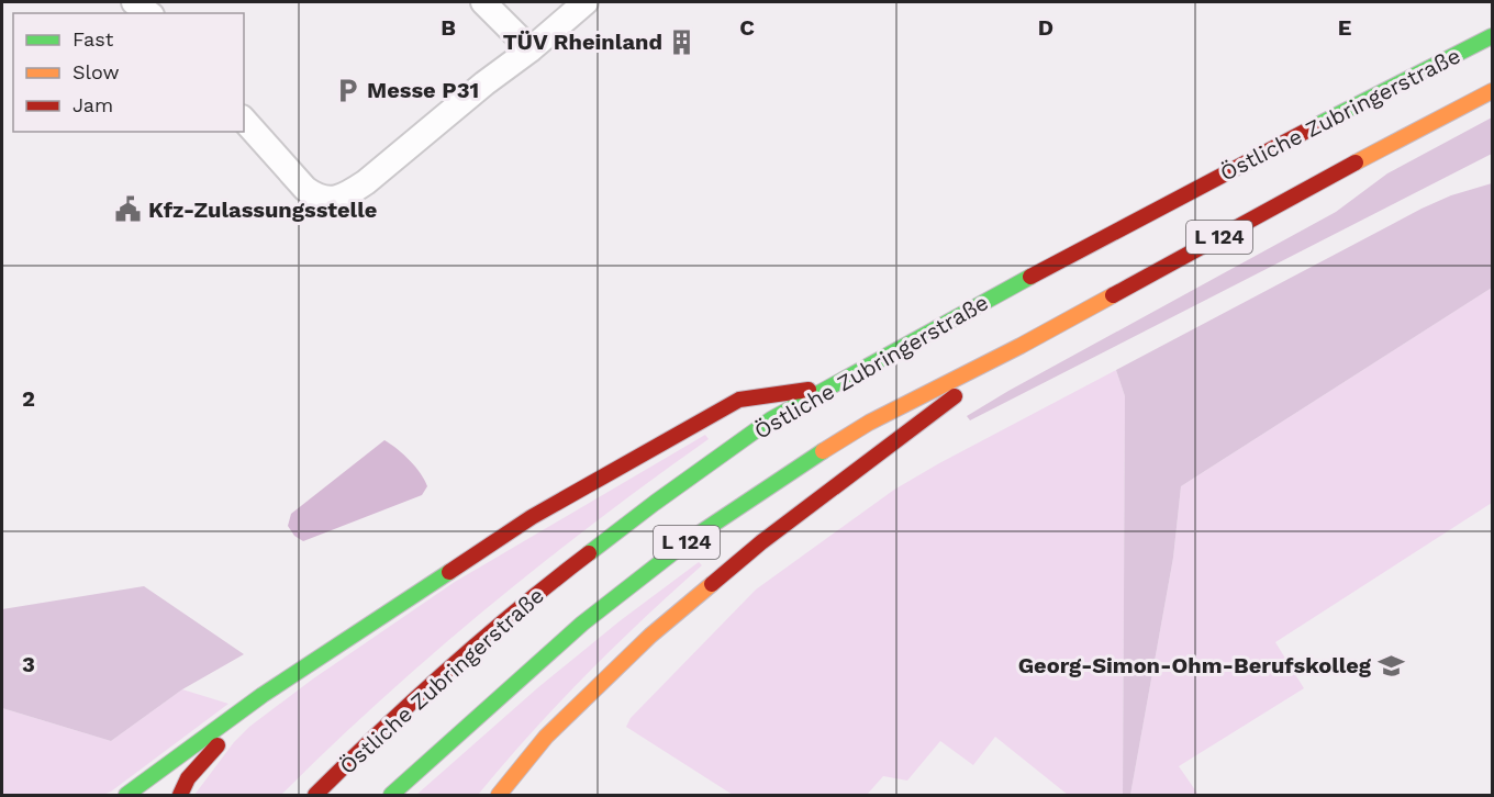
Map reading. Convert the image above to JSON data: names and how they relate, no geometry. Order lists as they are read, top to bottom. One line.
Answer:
{"streets":{"highway":["Östliche Zubringerstraße","L 124"]},"places":{"building":["TÜV Rheinland"],"parking":["Messe P31"],"public building":["Kfz-Zulassungsstelle"],"school or university":["Georg-Simon-Ohm-Berufskolleg"]},"legend":["Fast","Slow","Jam"],"grid":{"columns":["B","C","D","E"],"rows":["2","3"]}}
